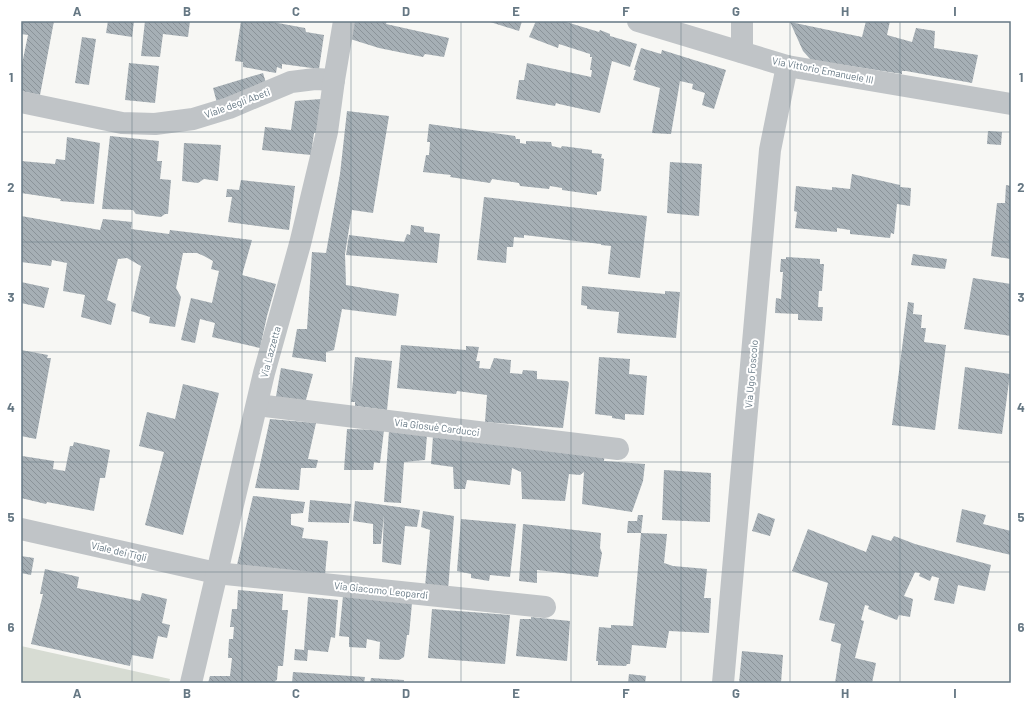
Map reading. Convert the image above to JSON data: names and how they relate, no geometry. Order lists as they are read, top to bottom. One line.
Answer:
{"streets":{"street":["Via Vittorio Emanuele III","Viale degli Abeti","Via Lazzetta","Via Ugo Foscolo","Via Giosuè Carducci","Viale dei Tigli","Via Giacomo Leopardi"]},"crossings":[["Via Vittorio Emanuele III","Via Ugo Foscolo"],["Viale degli Abeti","Via Lazzetta"],["Via Lazzetta","Via Giosuè Carducci"],["Via Lazzetta","Viale dei Tigli"],["Via Lazzetta","Via Giacomo Leopardi"],["Viale dei Tigli","Via Giacomo Leopardi"]],"grid":{"columns":["A","B","C","D","E","F","G","H","I"],"rows":["1","2","3","4","5","6"]}}
